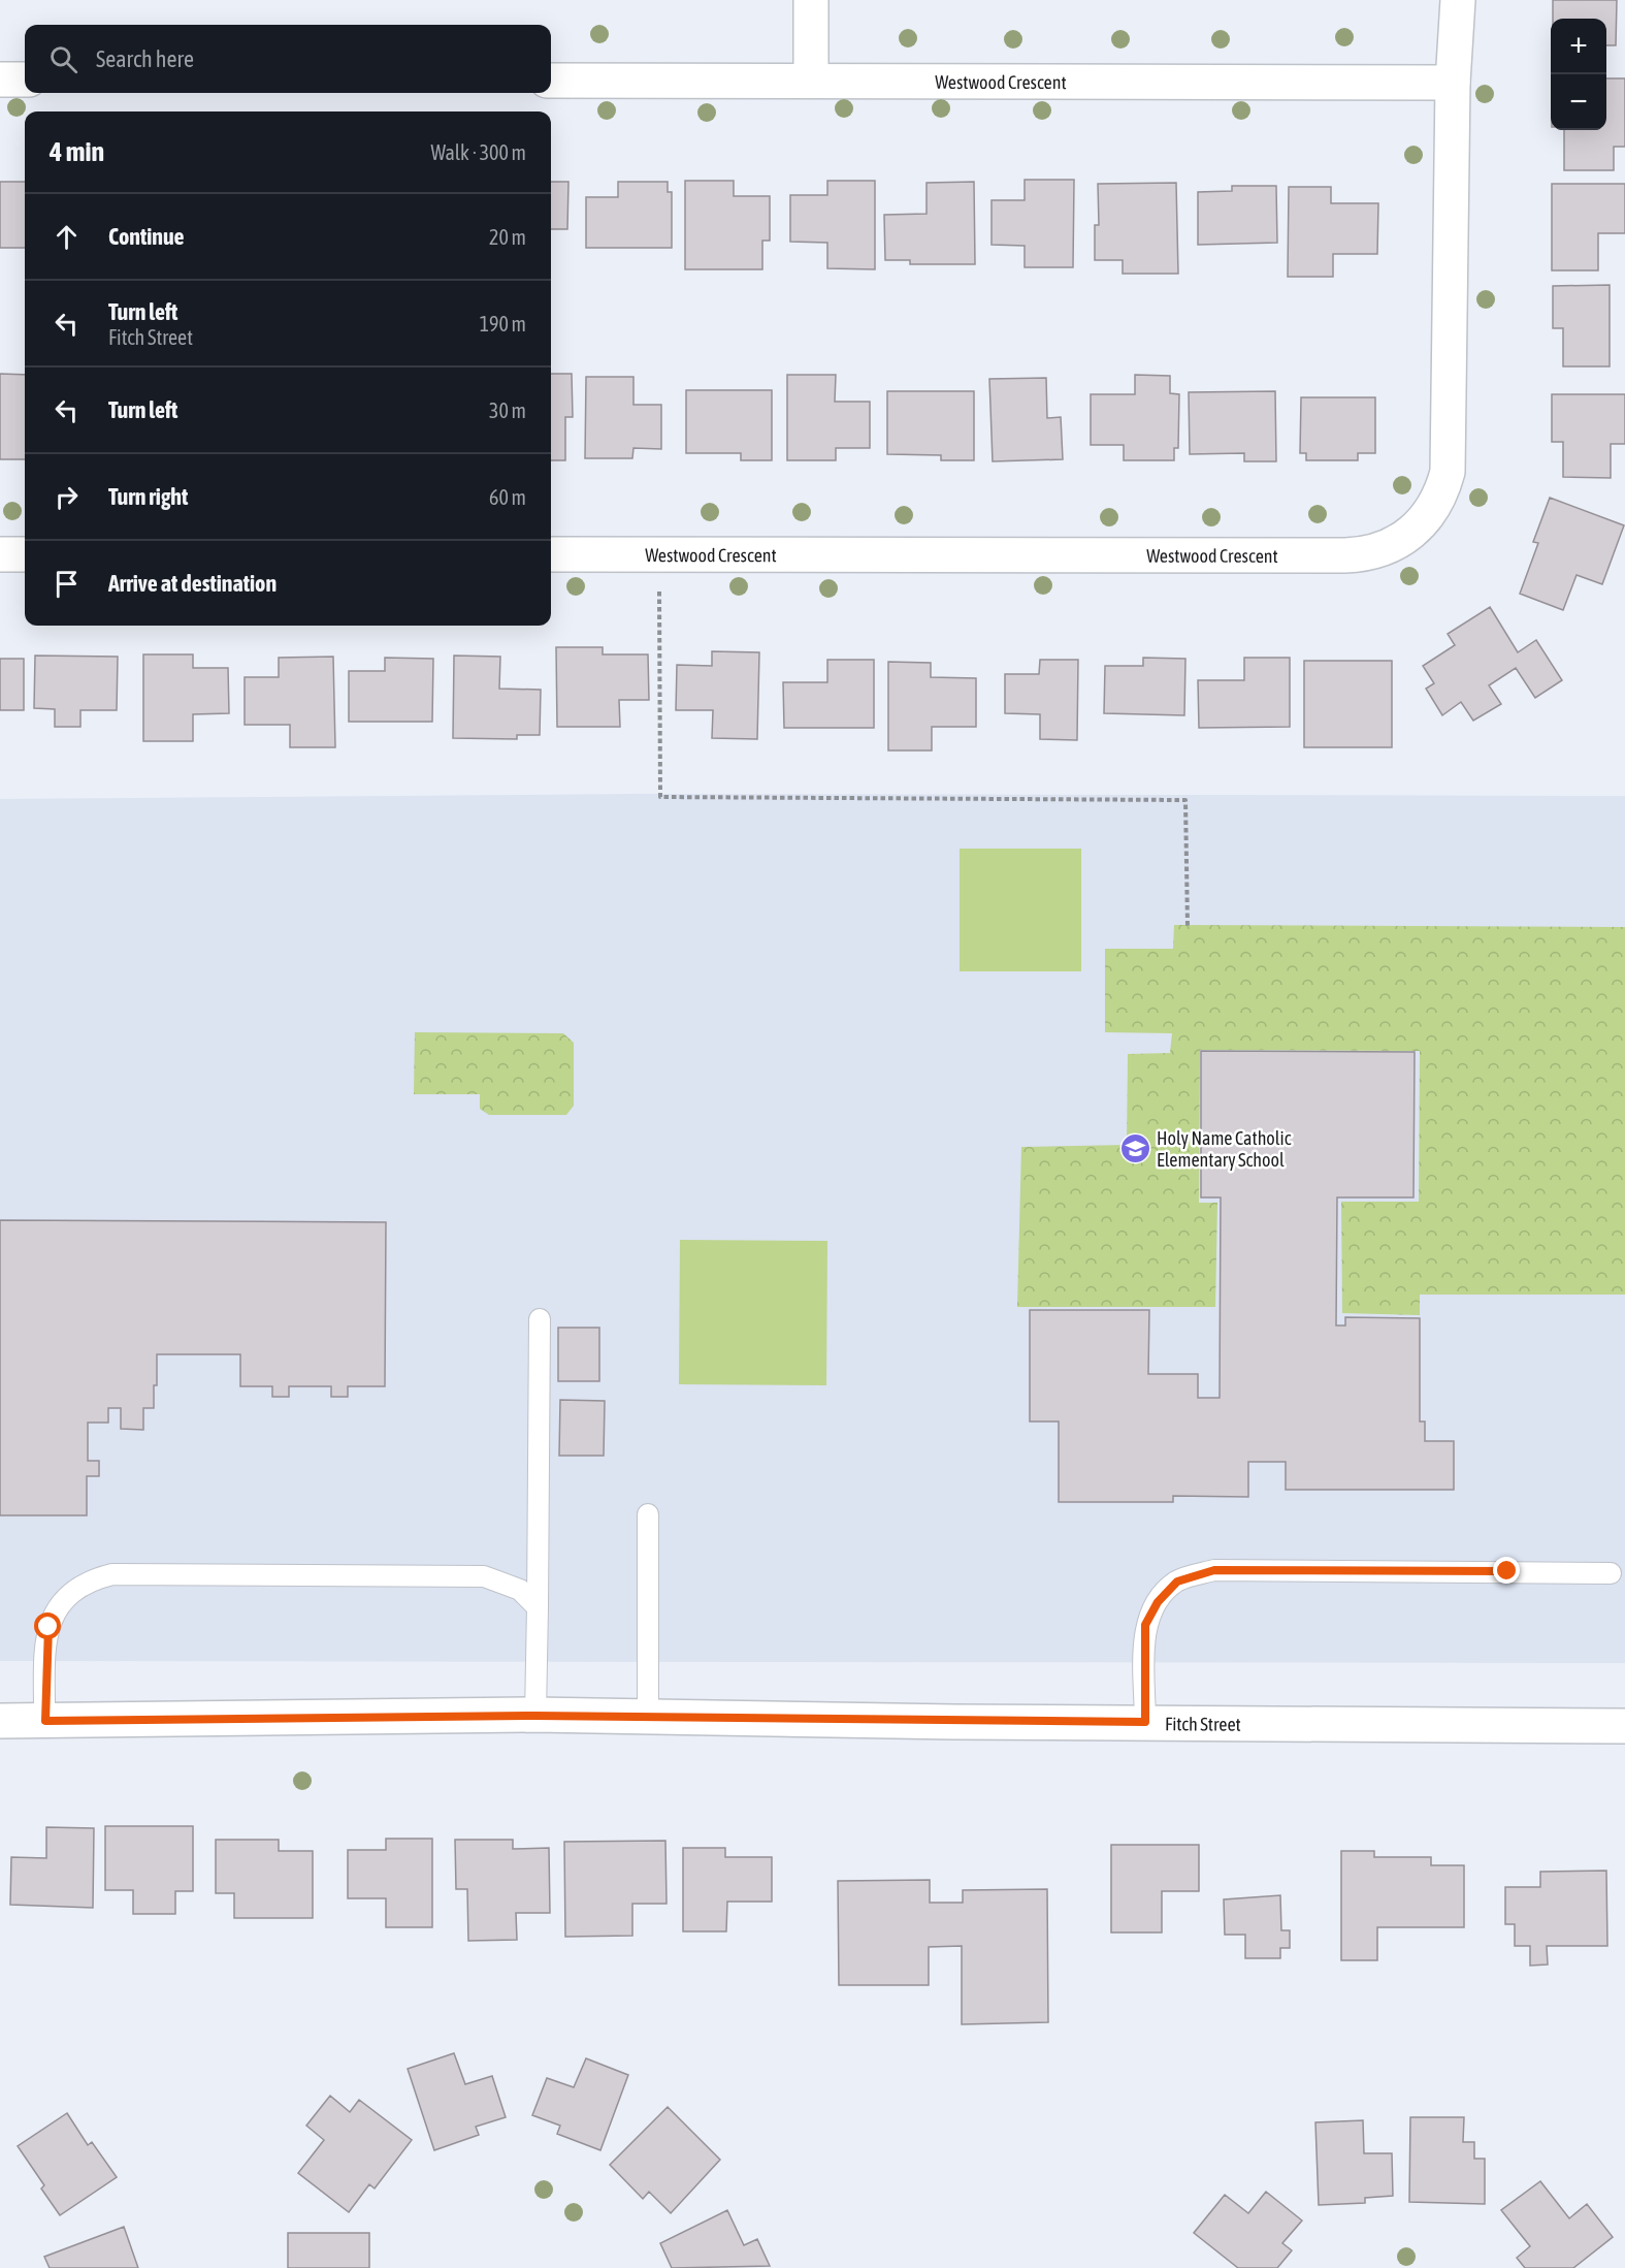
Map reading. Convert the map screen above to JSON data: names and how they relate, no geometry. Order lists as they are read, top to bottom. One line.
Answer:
{"streets":{"street":["Westwood Crescent","Fitch Street"]},"places":{"school or university":["Holy Name Catholic Elementary School"]},"page":{"map_buttons":["+","−"],"search":"Search here","heading":["4 min","Walk · 300 m"],"list":[["Continue","20 m"],["Turn left","Fitch Street","190 m"],["Turn left","30 m"],["Turn right","60 m"],"Arrive at destination"]}}
